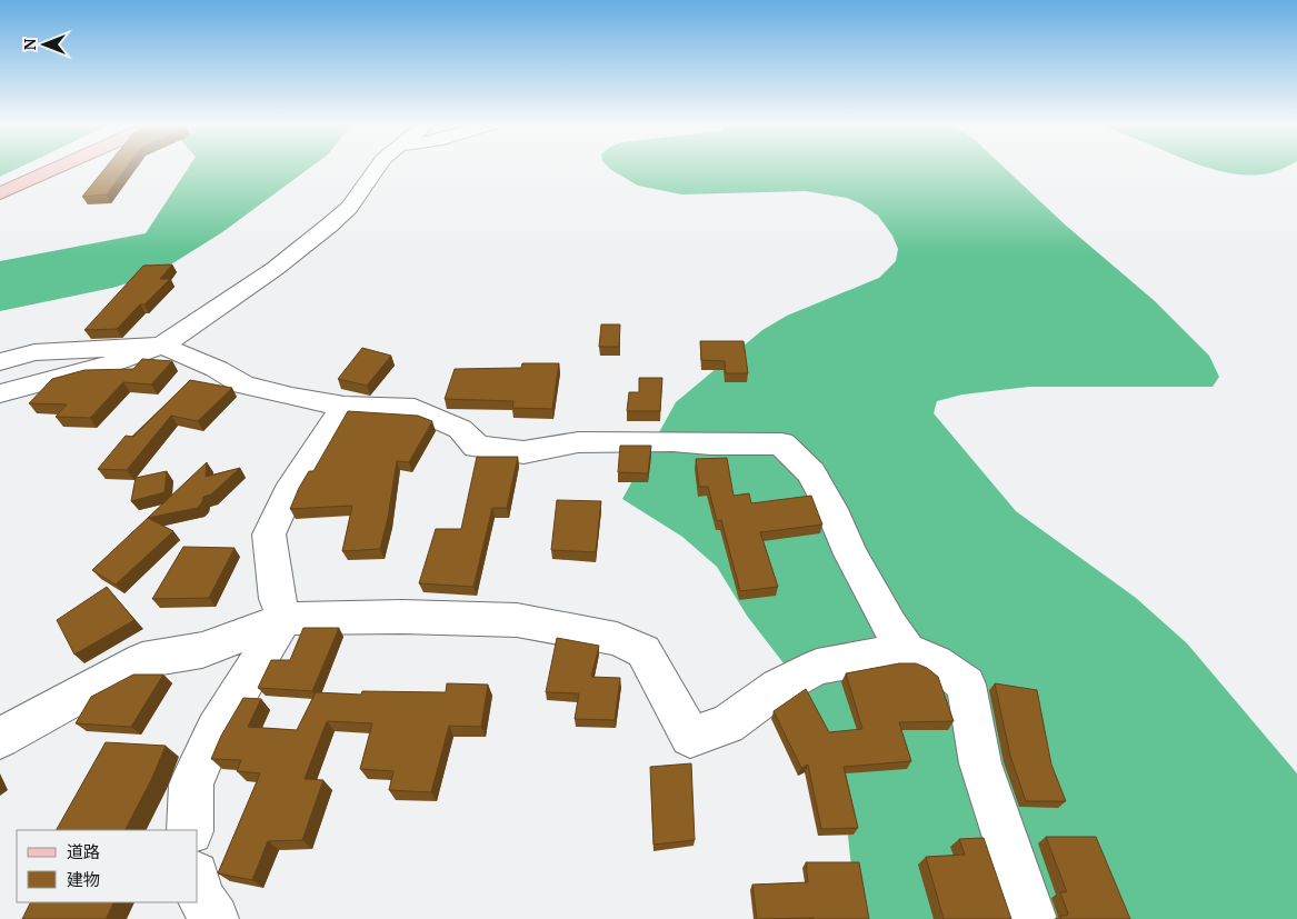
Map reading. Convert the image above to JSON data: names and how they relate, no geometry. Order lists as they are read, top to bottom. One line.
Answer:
{"legend":["道路","建物"],"north":"left"}
